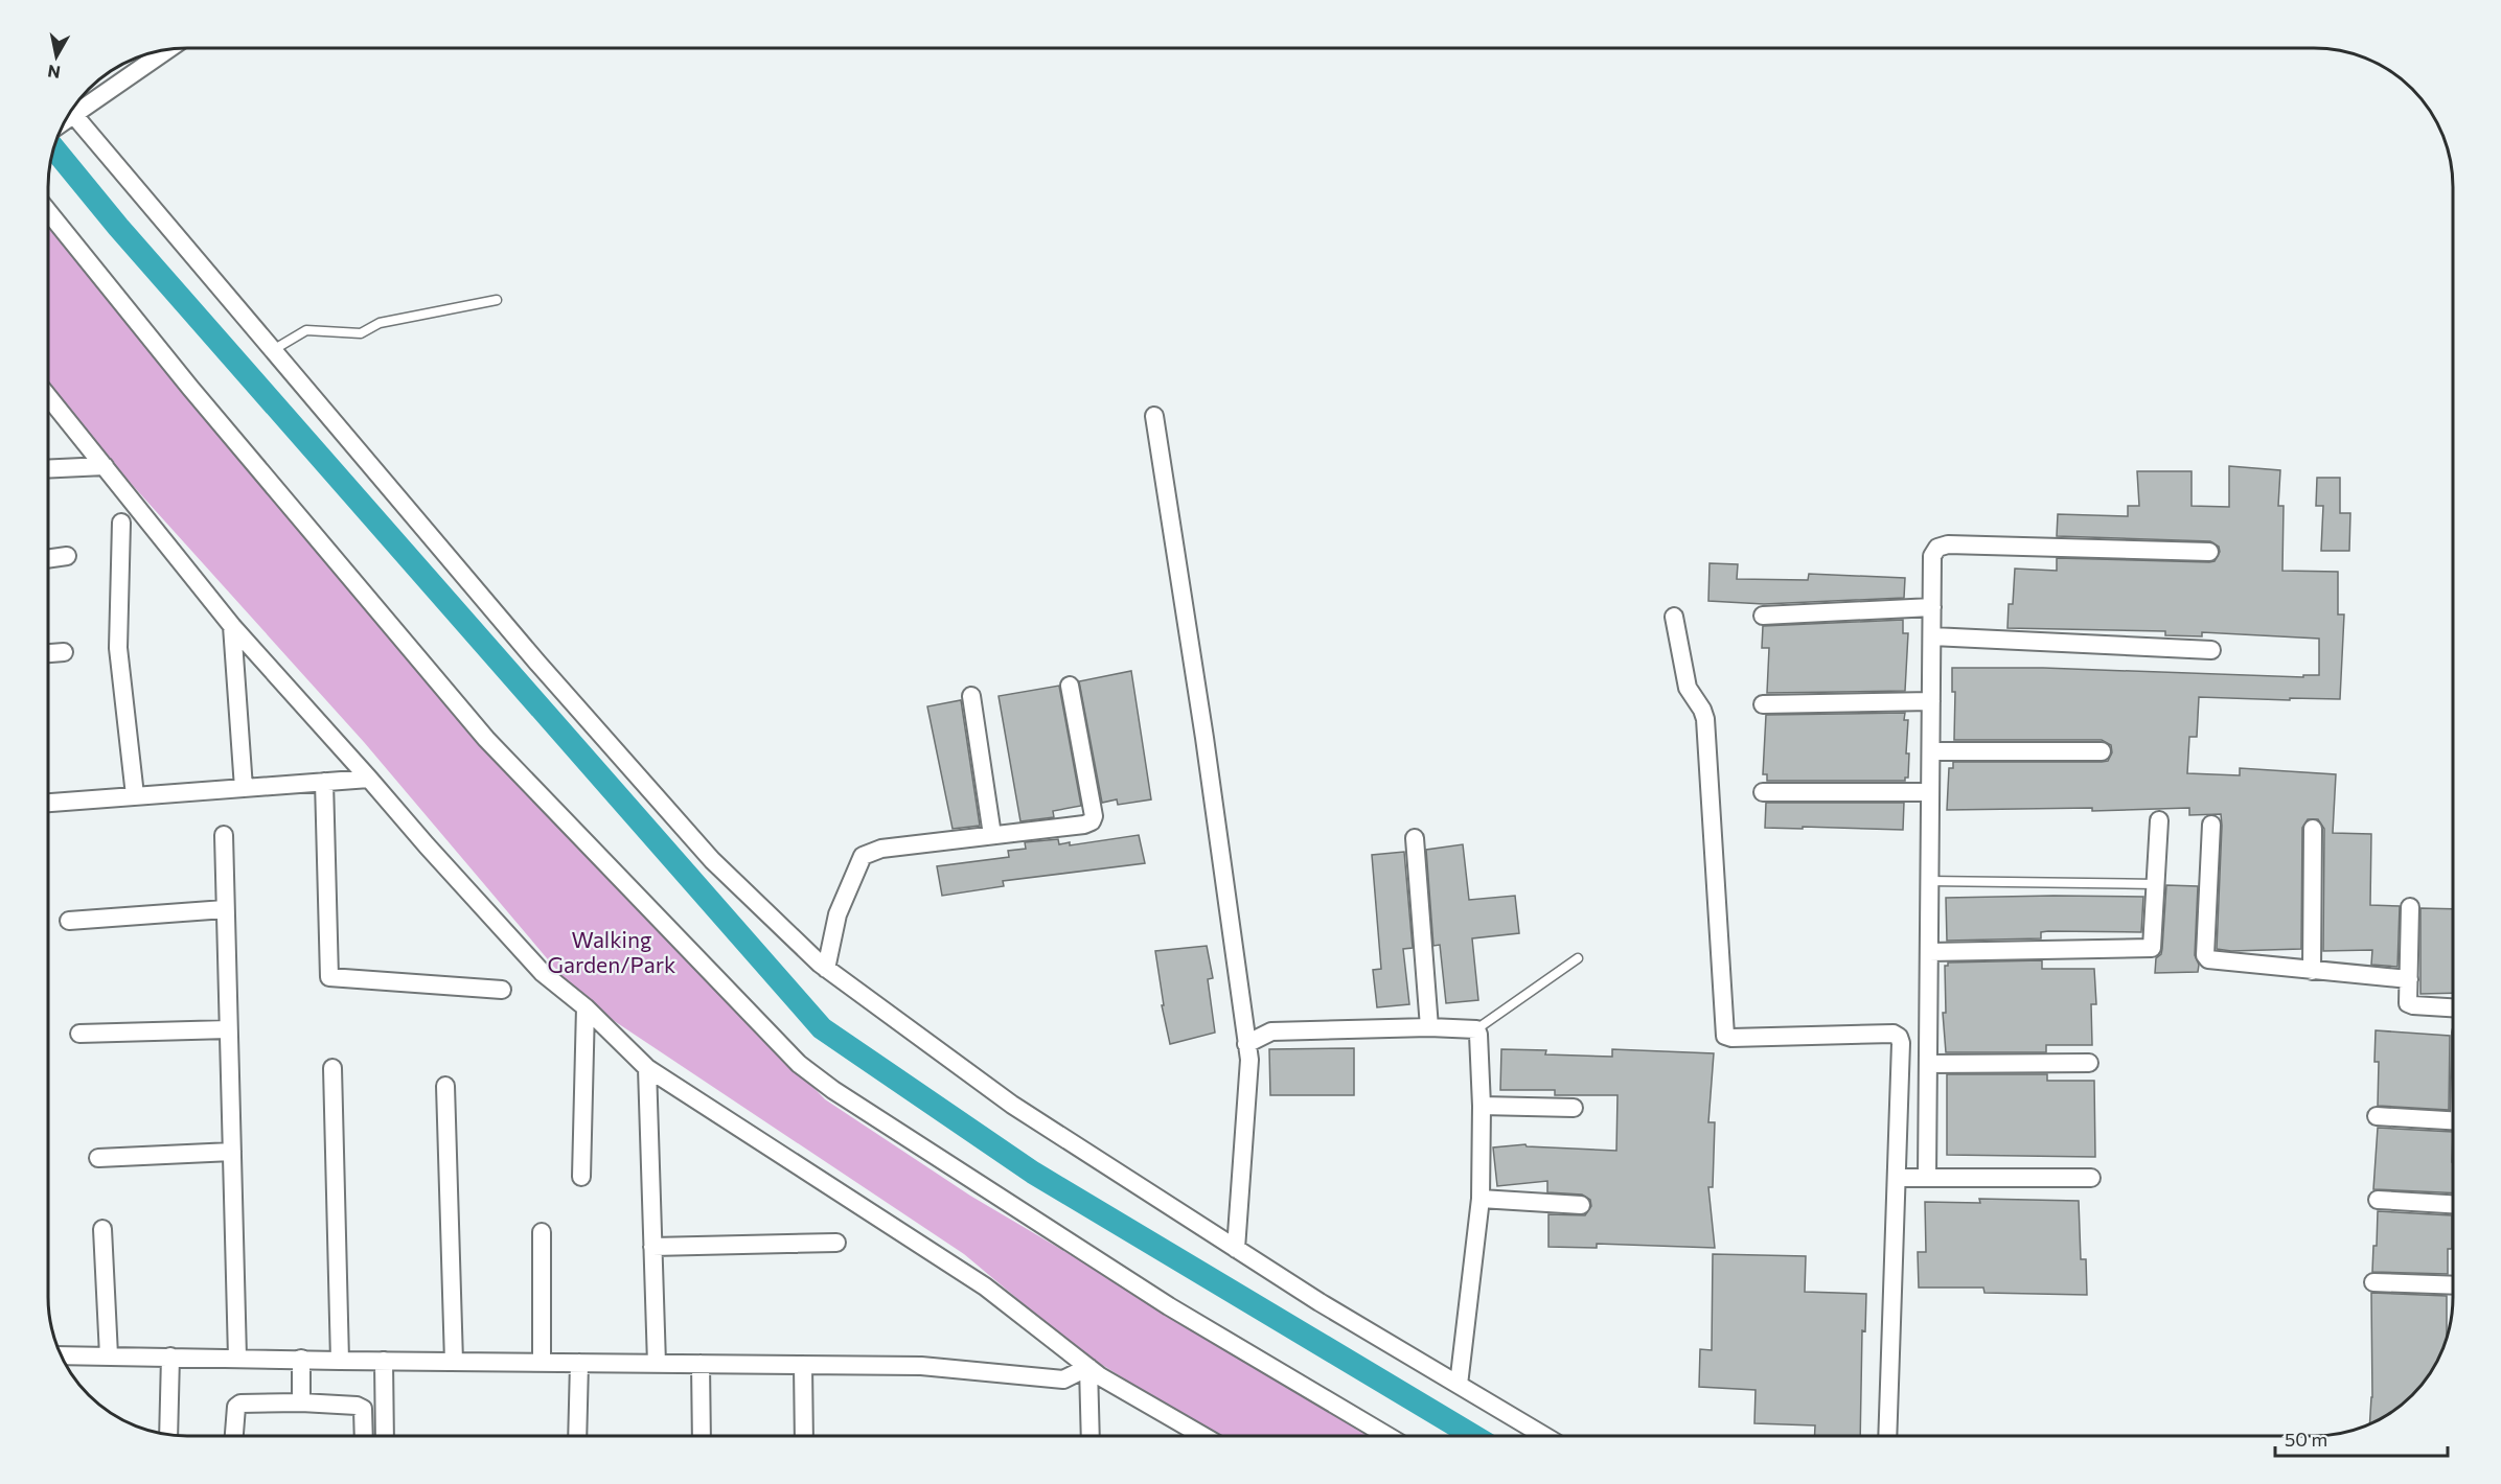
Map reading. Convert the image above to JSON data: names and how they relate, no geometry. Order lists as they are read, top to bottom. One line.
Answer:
{"parks":["Walking Garden/Park"],"scale_bar":"50 m","north":"bottom"}
